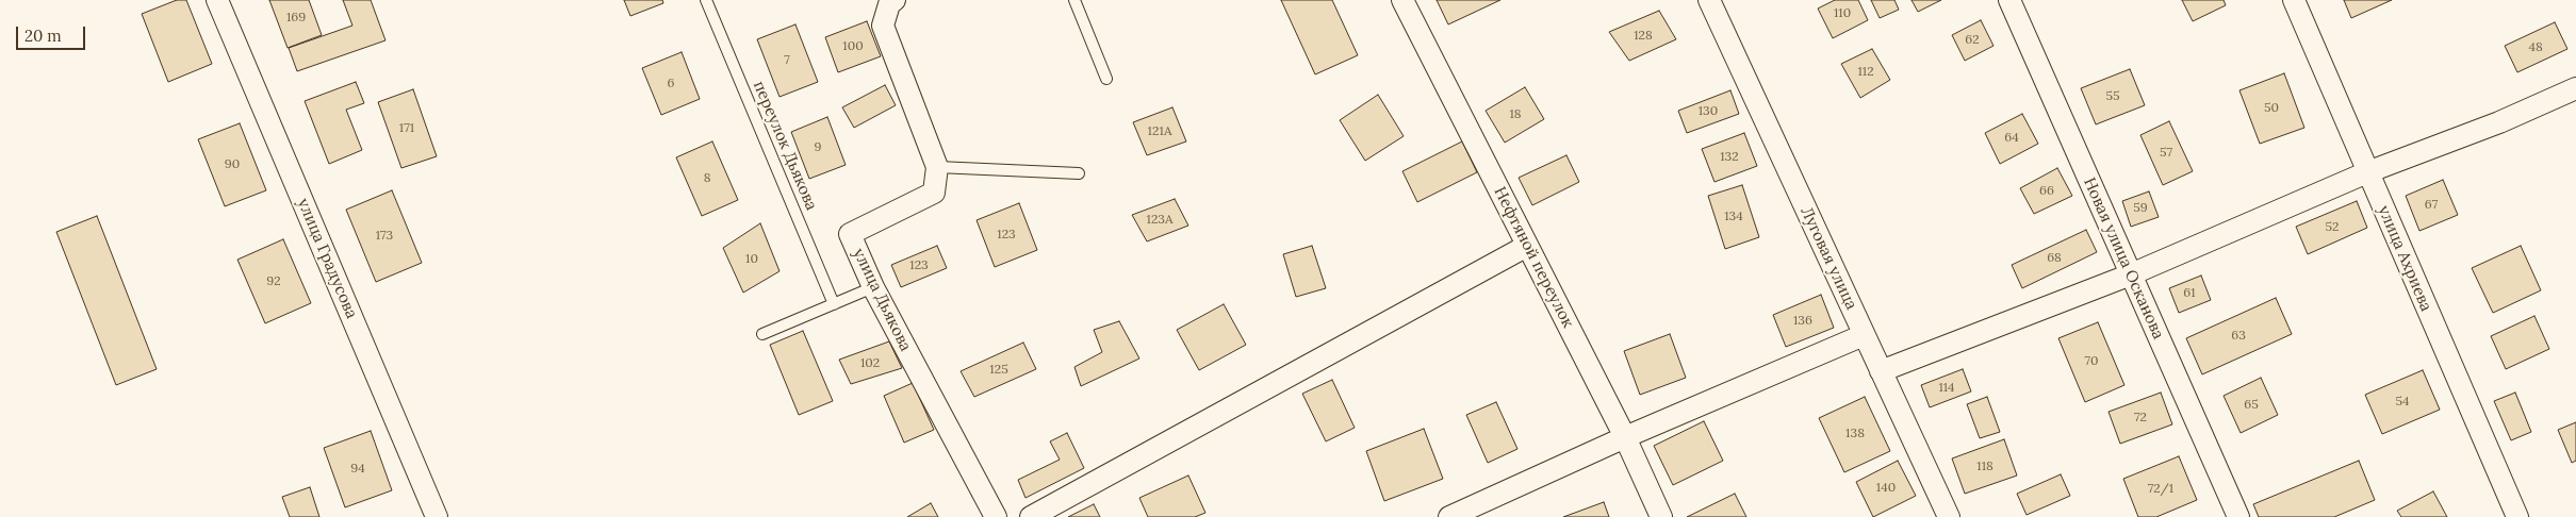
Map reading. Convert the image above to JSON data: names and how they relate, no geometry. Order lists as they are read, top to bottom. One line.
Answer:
{"streets":{"street":["Нефтяной переулок","улица Градусова","Луговая улица","Новая улица Осканова","улица Ахриева","улица Дьякова"],"lane":["переулок Дьякова"]},"house_numbers":["110","169","128","62","100","48","7","112","6","55","50","130","18","171","121А","64","9","57","132","90","8","66","67","59","134","123А","52","123","173","68","10","123","92","61","136","63","70","102","125","114","54","65","72","138","118","94","140","72/1"],"scale_bar":"20 m"}
